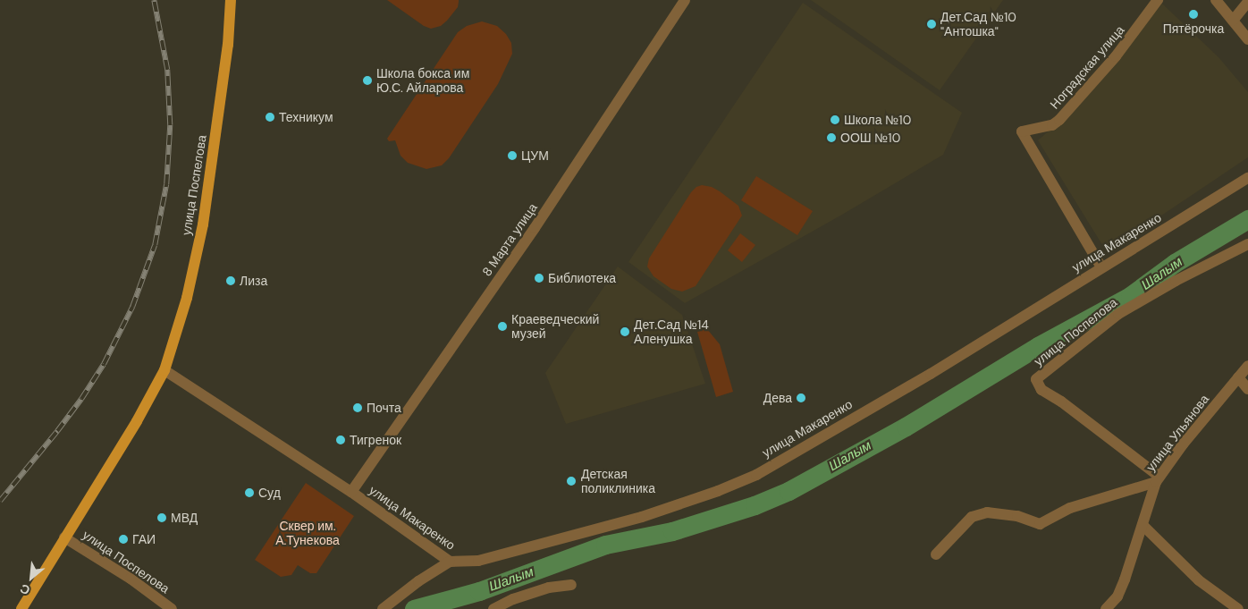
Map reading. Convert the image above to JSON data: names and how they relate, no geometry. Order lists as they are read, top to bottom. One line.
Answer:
{"streets":{"main road":["улица Поспелова"],"street":["Ноградская улица","8 Марта улица","улица Макаренко","улица Ульянова"]},"crossings":[["Ноградская улица","улица Макаренко"],["улица Поспелова","улица Ульянова"],["8 Марта улица","улица Макаренко"]],"water":["Шалым"],"parks":["Сквер им. А.Тунекова"],"places":["Пятёрочка","Дет.Сад №10 \"Антошка\"","Школа бокса им Ю.С. Айларова","Техникум","Школа №10","ООШ №10","ЦУМ","Библиотека","Лиза","Краеведческий музей","Дет.Сад №14 Аленушка","Дева","Почта","Тигренок","Детская поликлиника","Суд","МВД","ГАИ"],"north":"bottom left"}
